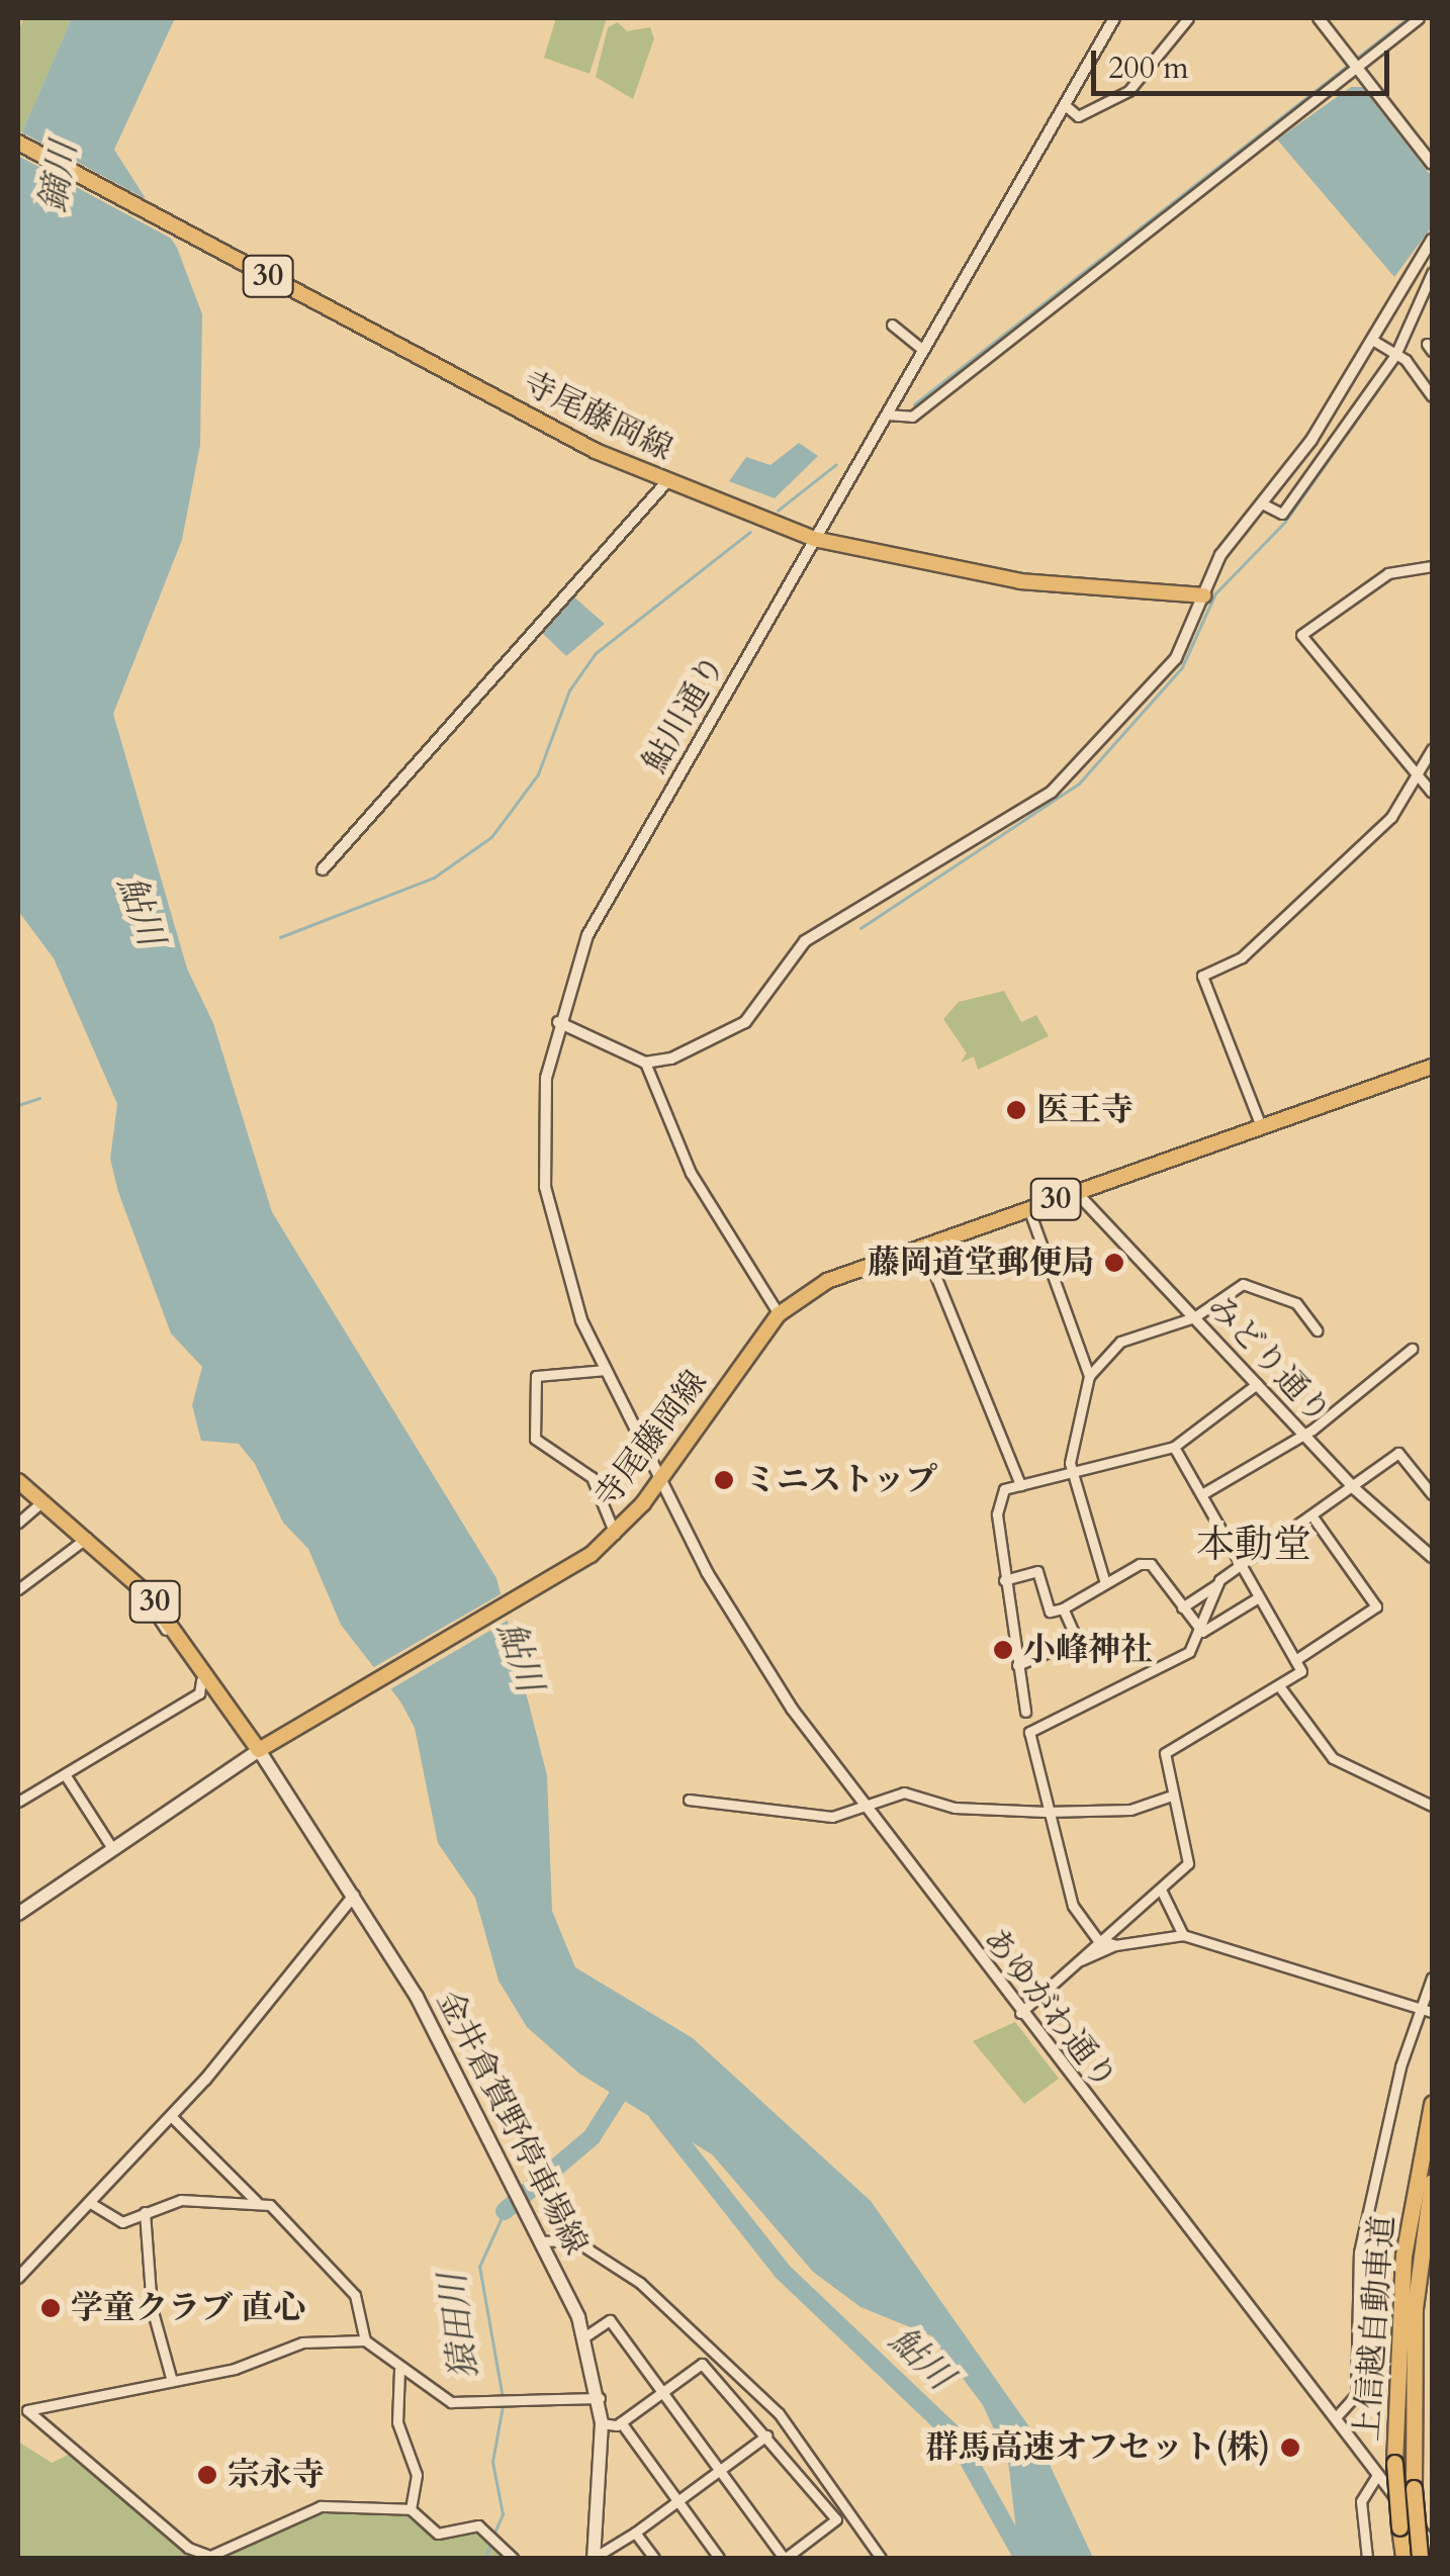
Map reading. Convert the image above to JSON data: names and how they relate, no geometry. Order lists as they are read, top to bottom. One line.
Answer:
{"streets":{"highway":["上信越自動車道"],"main road":["30","寺尾藤岡線","金井倉賀野停車場線"],"street":["鮎川通り","みどり通り","あゆがわ通り"]},"crossings":[["30","寺尾藤岡線"],["30","金井倉賀野停車場線"],["寺尾藤岡線","鮎川通り"],["寺尾藤岡線","みどり通り"],["寺尾藤岡線","あゆがわ通り"],["寺尾藤岡線","金井倉賀野停車場線"],["鮎川通り","あゆがわ通り"],["あゆがわ通り","上信越自動車道"]],"districts":["本動堂"],"water":["鏑川","鮎川","猿田川"],"places":["医王寺","藤岡道堂郵便局","ミニストップ","小峰神社","学童クラブ 直心","群馬高速オフセット(株)","宗永寺"],"scale_bar":"200 m"}
